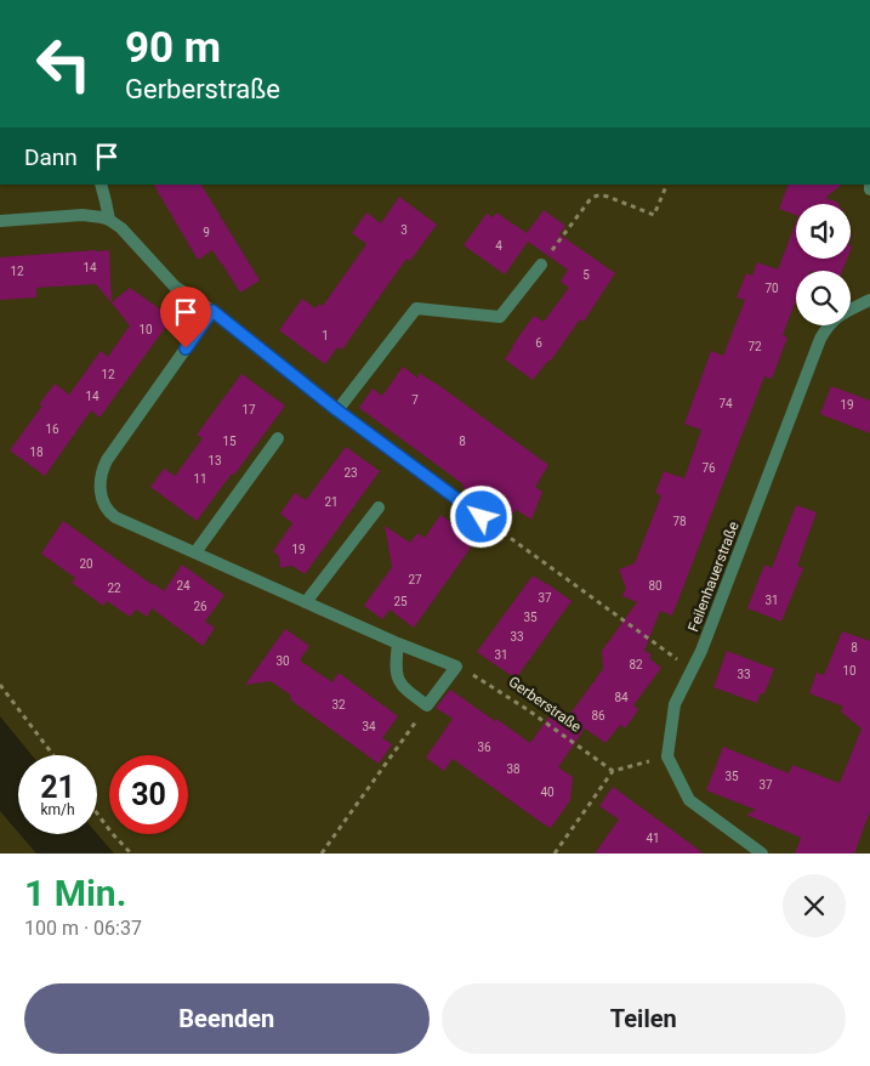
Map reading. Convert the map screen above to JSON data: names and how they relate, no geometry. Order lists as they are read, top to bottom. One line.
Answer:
{"streets":{"street":["Feilenhauerstraße"],"path":["Gerberstraße"]},"house_numbers":["3","9","4","14","12","5","70","10","1","6","72","12","14","7","74","19","17","16","15","8","18","13","76","23","11","21","78","19","20","27","24","80","22","37","31","25","26","35","33","8","31","30","82","10","33","84","32","86","34","36","38","35","37","40","41"],"page":{"turn":["90 m","Gerberstraße"],"then":"Dann","speed":"21 km/h","limit":"30","heading":["1 Min.","100 m · 06:37"],"buttons":["Beenden","Teilen"]}}
